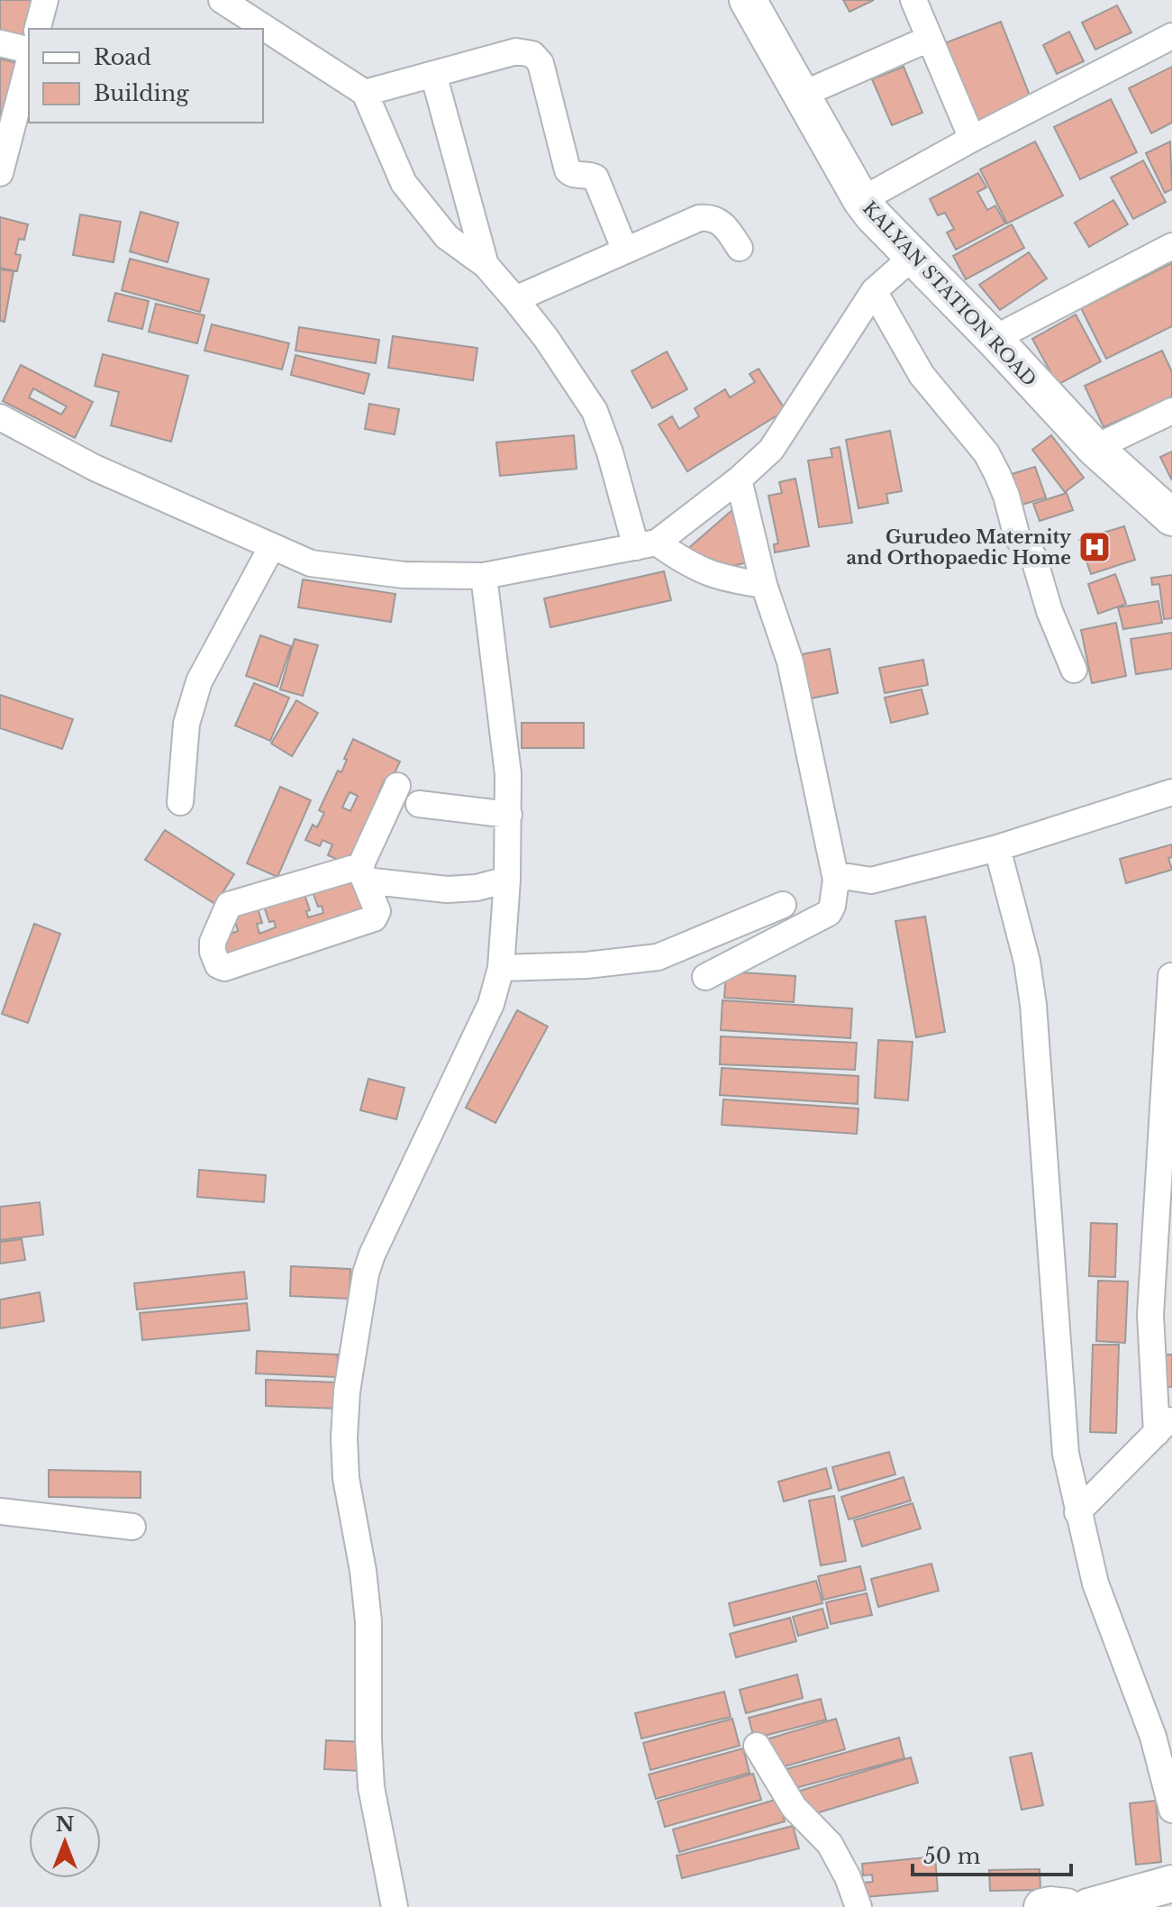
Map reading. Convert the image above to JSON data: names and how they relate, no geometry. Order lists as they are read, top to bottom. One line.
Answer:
{"streets":{"street":["KALYAN STATION ROAD"]},"places":{"hospital":["Gurudeo Maternity and Orthopaedic Home"]},"legend":["Road","Building"],"scale_bar":"50 m","north":"top"}
